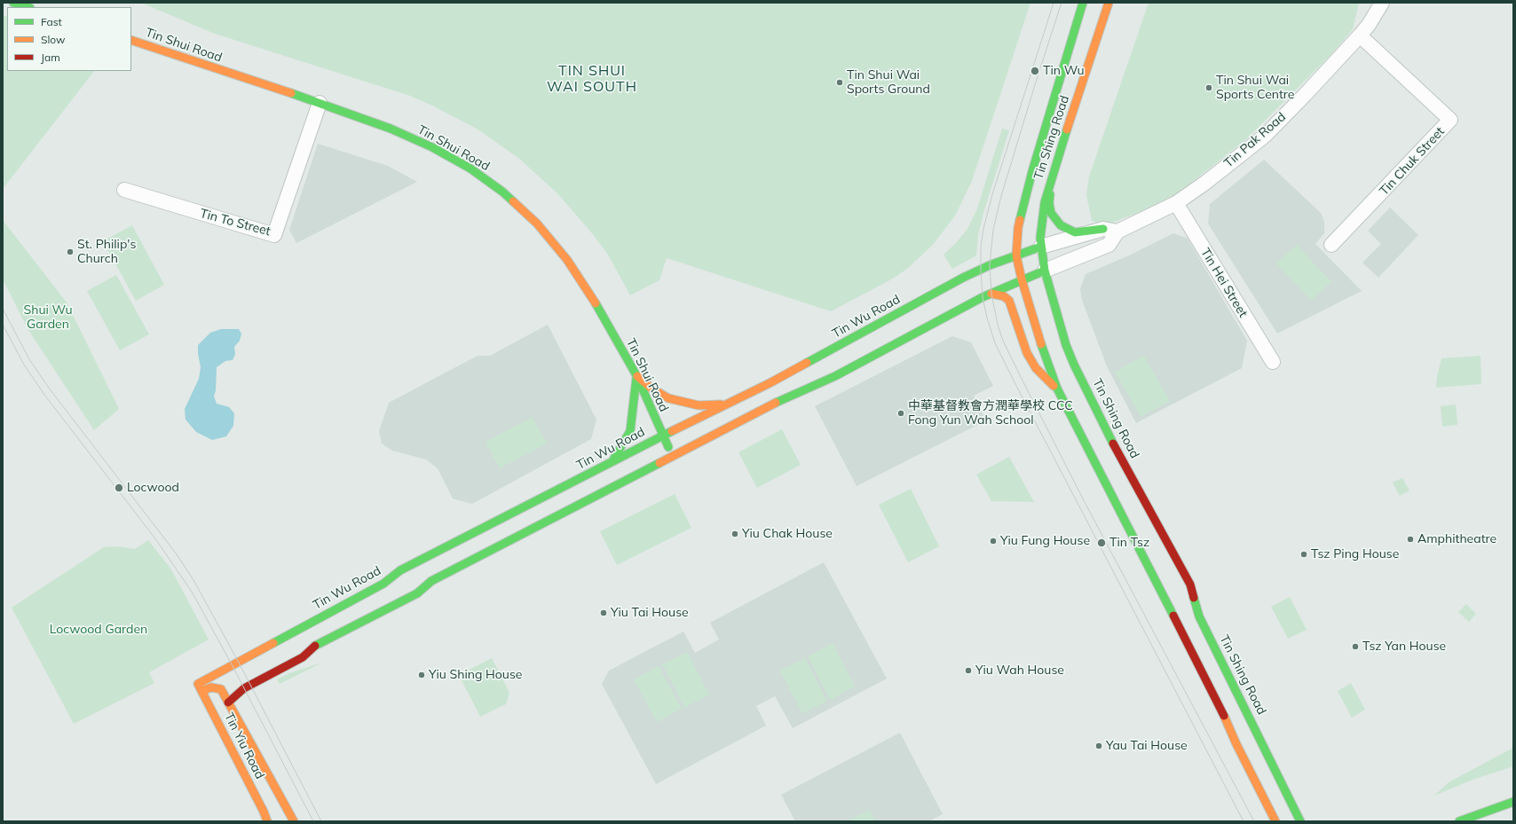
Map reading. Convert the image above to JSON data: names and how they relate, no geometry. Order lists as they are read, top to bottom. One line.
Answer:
{"streets":{"main road":["Tin Shui Road","Tin Shing Road","Tin Wu Road","Tin Yiu Road"],"street":["Tin Pak Road","Tin Chuk Street","Tin To Street","Tin Hei Street"]},"crossings":[["Tin Shui Road","Tin To Street"],["Tin Shui Road","Tin Wu Road"],["Tin Shing Road","Tin Pak Road"],["Tin Shing Road","Tin Wu Road"],["Tin Pak Road","Tin Chuk Street"],["Tin Pak Road","Tin Hei Street"],["Tin Wu Road","Tin Yiu Road"]],"districts":["TIN SHUI WAI SOUTH"],"parks":["Shui Wu Garden","Locwood Garden"],"places":["Tin Wu","Tin Shui Wai Sports Ground","Tin Shui Wai Sports Centre","St. Philip's Church","中華基督教會方潤華學校 CCC Fong Yun Wah School","Locwood","Yiu Chak House","Amphitheatre","Yiu Fung House","Tin Tsz","Tsz Ping House","Yiu Tai House","Tsz Yan House","Yiu Wah House","Yiu Shing House","Yau Tai House"],"legend":["Fast","Slow","Jam"]}
